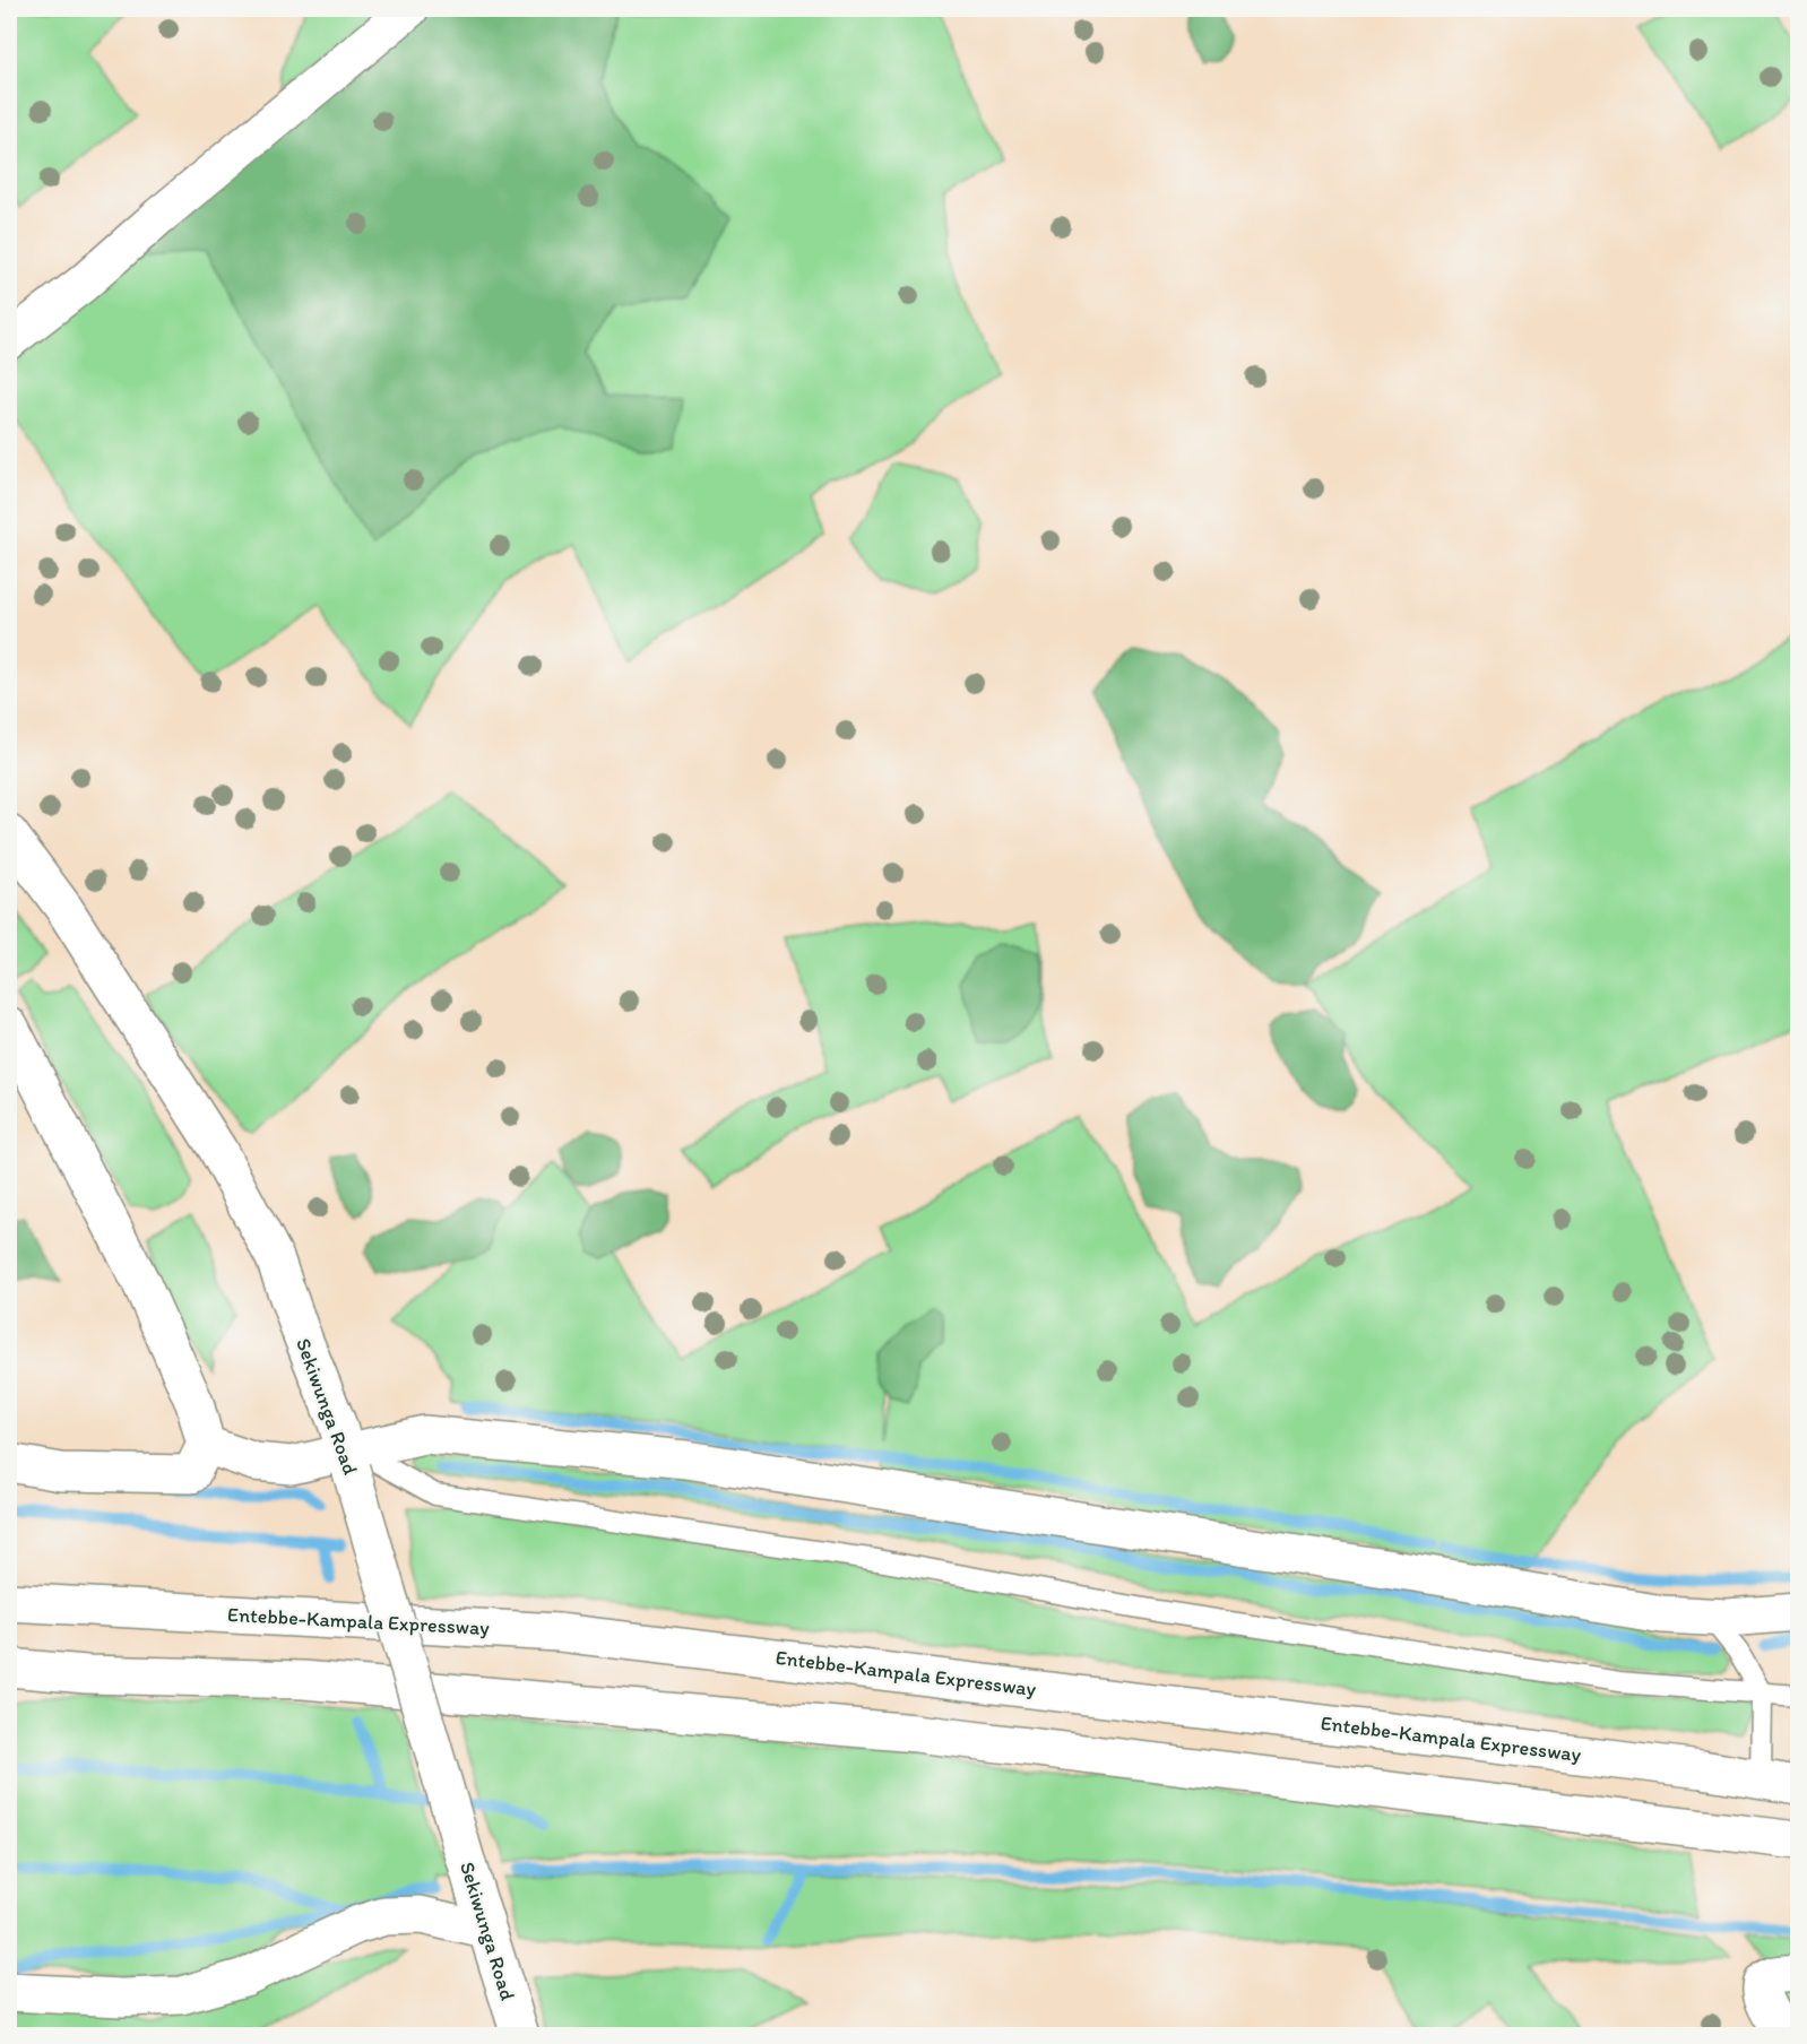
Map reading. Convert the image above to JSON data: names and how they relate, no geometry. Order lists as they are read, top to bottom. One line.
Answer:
{"streets":{"main road":["Sekiwunga Road","Entebbe-Kampala Expressway"]}}
